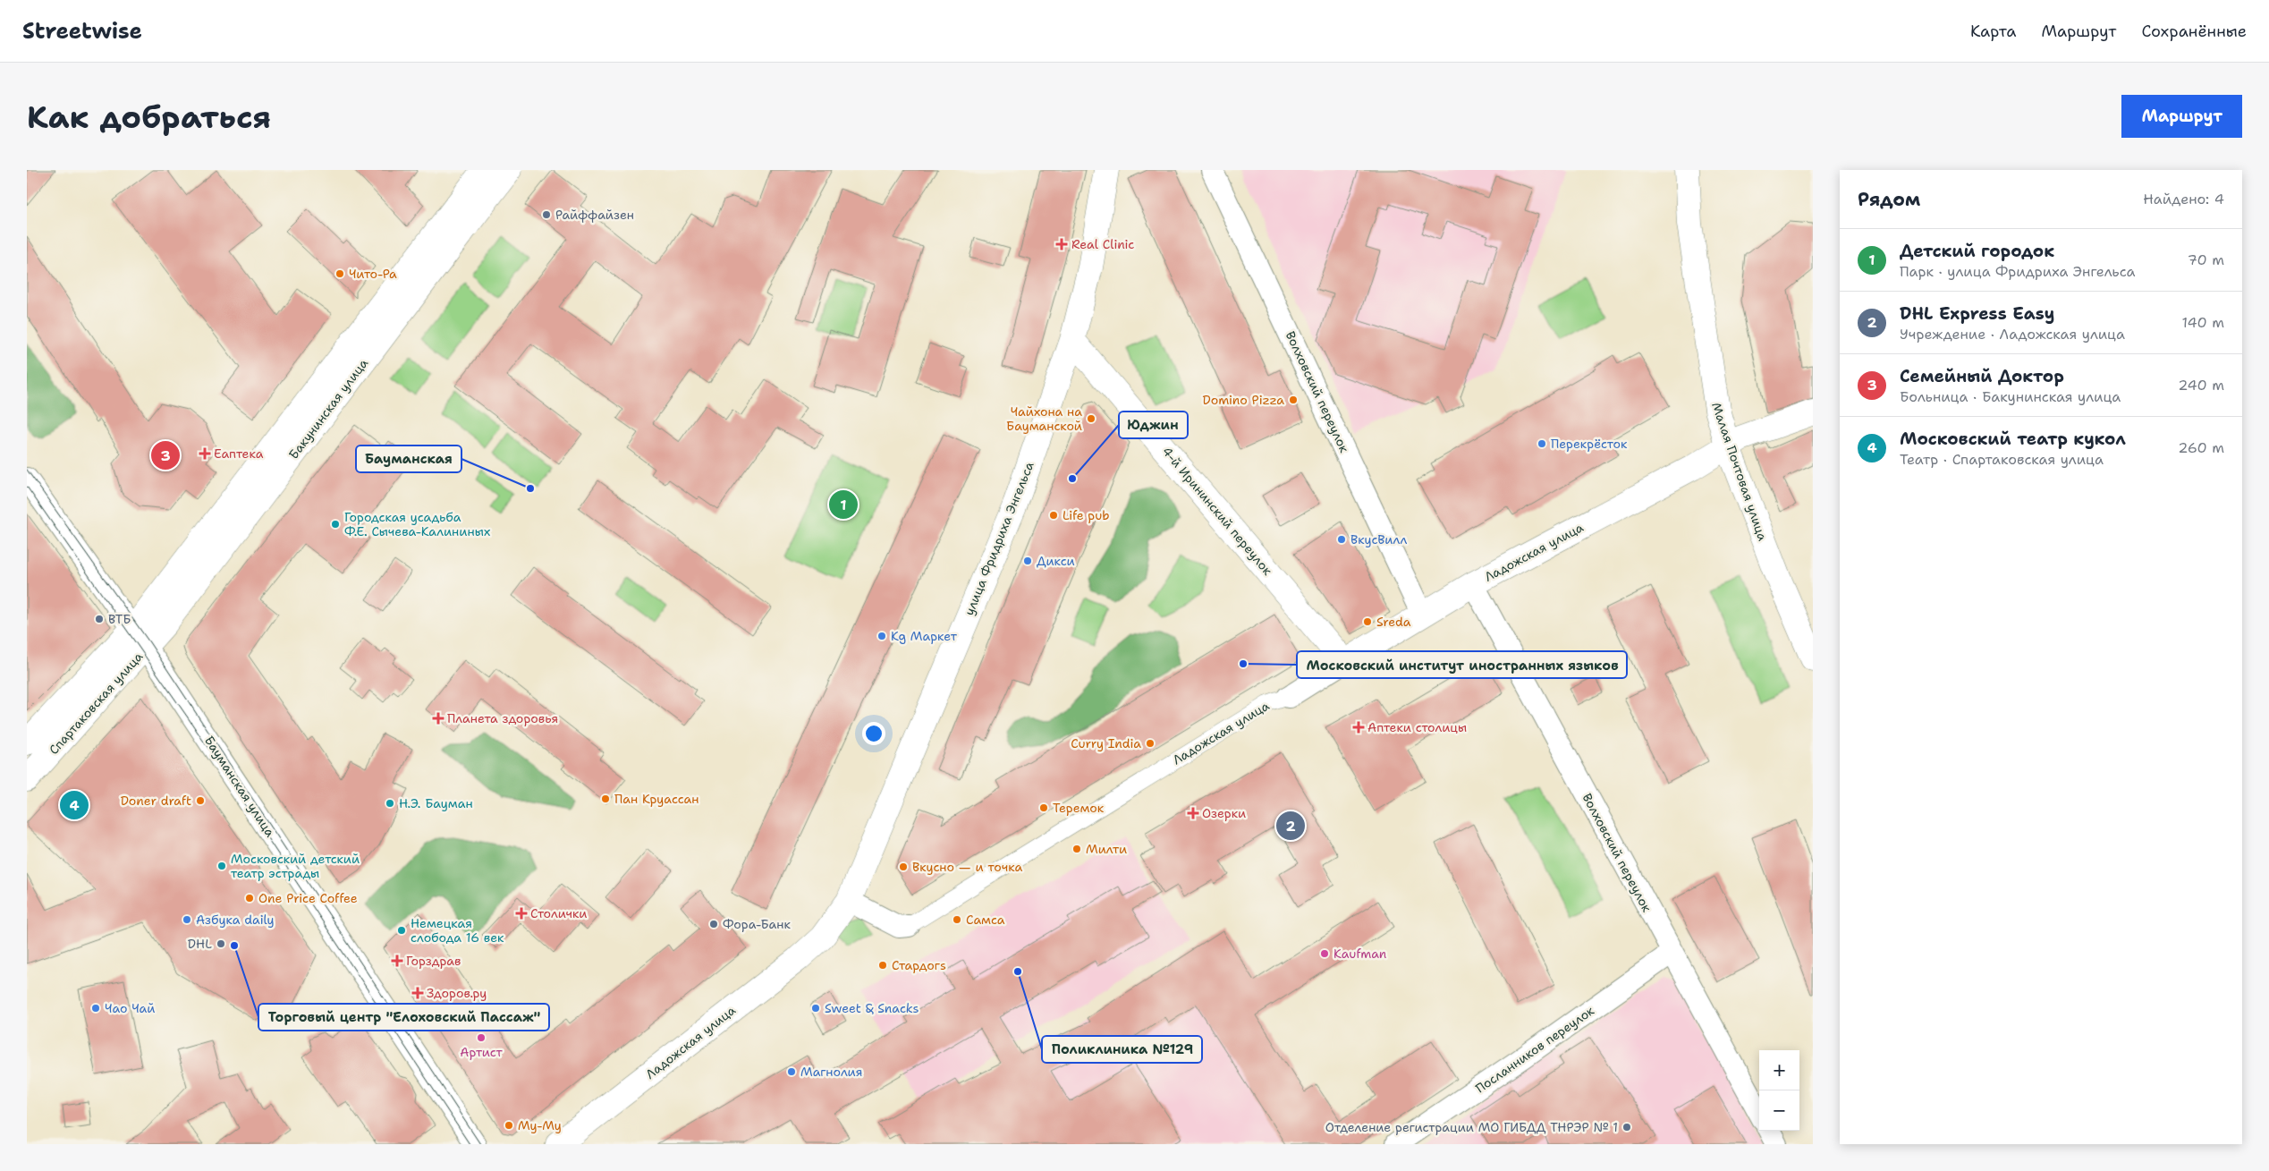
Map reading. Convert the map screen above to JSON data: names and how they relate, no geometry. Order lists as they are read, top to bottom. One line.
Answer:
{"streets":{"street":["Волховский переулок","Бакунинская улица","Малая Почтовая улица","4-й Ирининский переулок","улица Фридриха Энгельса","Ладожская улица","Спартаковская улица","Бауманская улица","Посланников переулок"]},"crossings":[["Волховский переулок","Ладожская улица"],["Волховский переулок","Посланников переулок"],["Бакунинская улица","Спартаковская улица"],["Бакунинская улица","Бауманская улица"],["Малая Почтовая улица","Ладожская улица"],["4-й Ирининский переулок","улица Фридриха Энгельса"],["4-й Ирининский переулок","Ладожская улица"],["улица Фридриха Энгельса","Ладожская улица"],["Спартаковская улица","Бауманская улица"]],"places":{"other":["Райффайзен","Чито-Ра","Domino Pizza","Чайхона на Бауманской","Перекрёсток","Юджин","Бауманская","Life pub","Городская усадьба Ф.Е. Сычева-Калининых","ВкусВилл","Дикси","ВТБ","Sreda","Kg Маркет","Московский институт иностранных языков","Curry India","Пан Круассан","Doner draft","Н.Э. Бауман","Теремок","Милти","Московский детский театр эстрады","Вкусно — и точка","One Price Coffee","Азбука daily","Самса","Фора-Банк","Немецкая слобода 16 век","DHL","Торговый центр \"Елоховский Пассаж\"","Kaufman","Стардогs","Поликлиника №129","Чао Чай","Sweet & Snacks","Артист","Магнолия","Му-Му","Отделение регистрации МО ГИБДД ТНРЭР № 1"],"health":["Real Clinic","Еаптека","Планета здоровья","Аптеки столицы","Озерки","Столички","Горздрав","Здоров.ру"]},"page":{"header":"Streetwise","nav":["Карта","Маршрут","Сохранённые"],"buttons":"Маршрут","title":"Как добраться","heading":["Рядом","Найдено: 4"],"list":[{"mark":"1","name":"Детский городок","note":"Парк · улица Фридриха Энгельса","value":"70 m"},{"mark":"2","name":"DHL Express Easy","note":"Учреждение · Ладожская улица","value":"140 m"},{"mark":"3","name":"Семейный Доктор","note":"Больница · Бакунинская улица","value":"240 m"},{"mark":"4","name":"Московский театр кукол","note":"Театр · Спартаковская улица","value":"260 m"}],"pins":["3","1","4","2"],"map_buttons":["+","−"]}}
